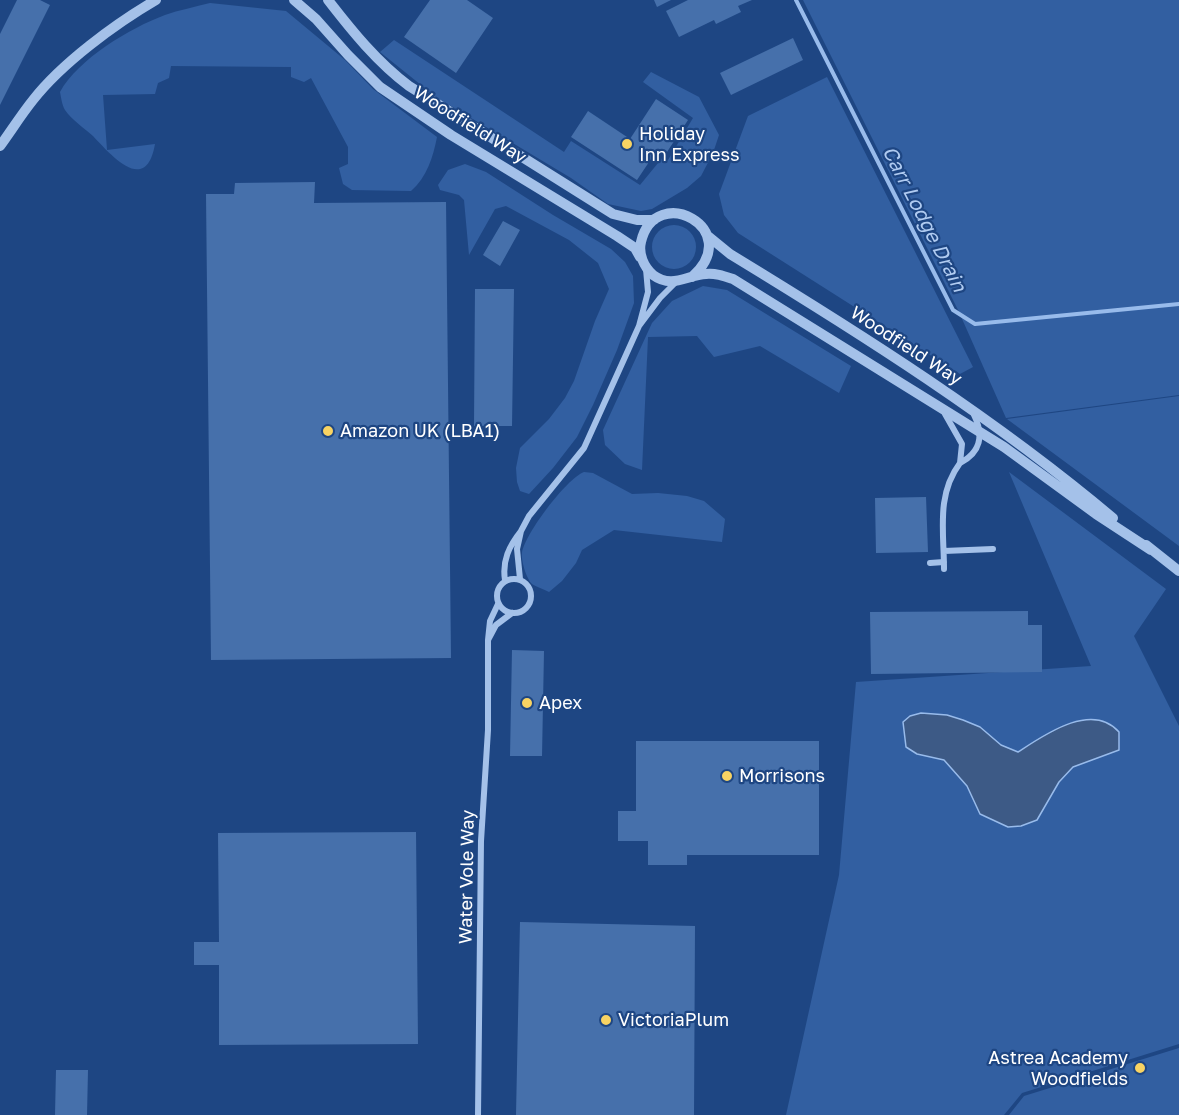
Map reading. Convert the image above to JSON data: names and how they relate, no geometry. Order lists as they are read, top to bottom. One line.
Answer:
{"streets":{"street":["Woodfield Way","Water Vole Way"]},"water":["Carr Lodge Drain"],"places":["Holiday Inn Express","Amazon UK (LBA1)","Apex","Morrisons","VictoriaPlum","Astrea Academy Woodfields"]}
